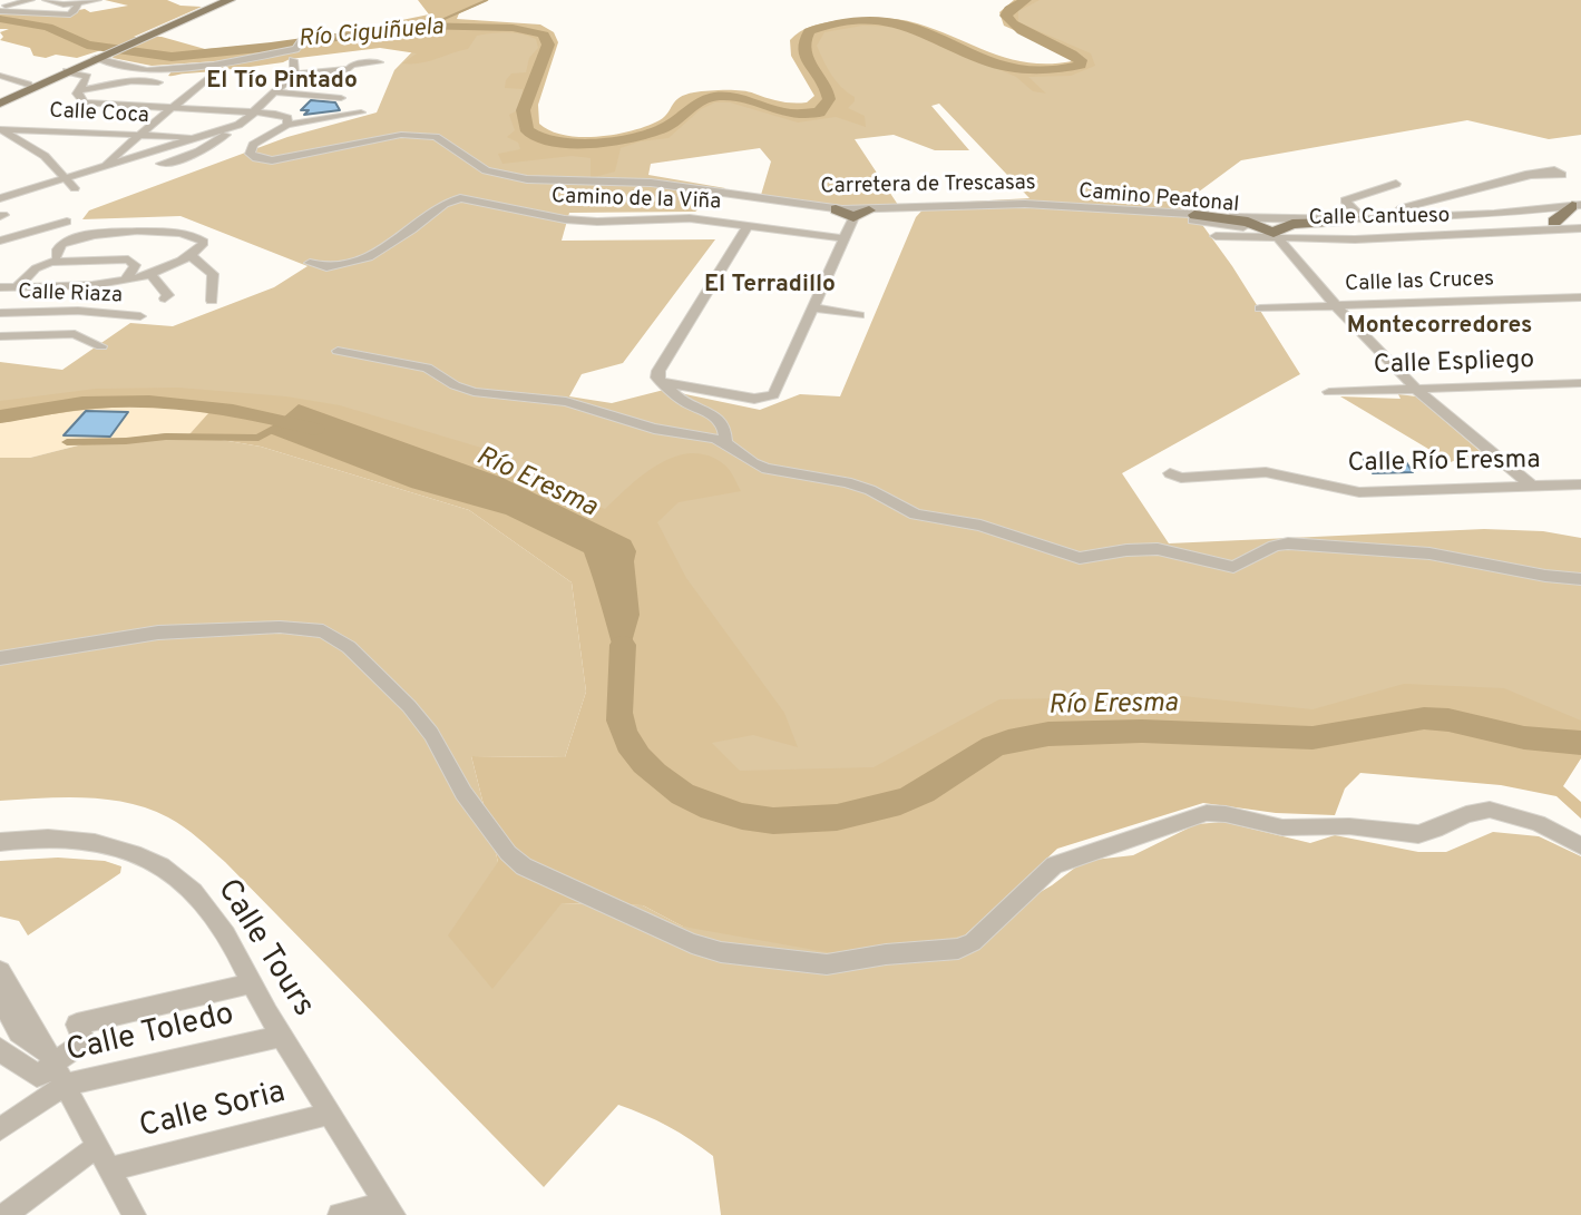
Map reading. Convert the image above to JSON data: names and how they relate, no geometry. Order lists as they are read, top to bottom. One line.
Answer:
{"streets":{"street":["Calle Coca","Carretera de Trescasas","Camino Peatonal","Camino de la Viña","Calle Cantueso","Calle las Cruces","Calle Riaza","Calle Espliego","Calle Río Eresma","Calle Tours","Calle Toledo","Calle Soria"]},"crossings":[["Carretera de Trescasas","Camino Peatonal"],["Camino Peatonal","Calle Cantueso"],["Calle Tours","Calle Toledo"],["Calle Tours","Calle Soria"]],"districts":["El Tío Pintado","El Terradillo","Montecorredores"],"water":["Río Ciguiñuela","Río Eresma"]}
